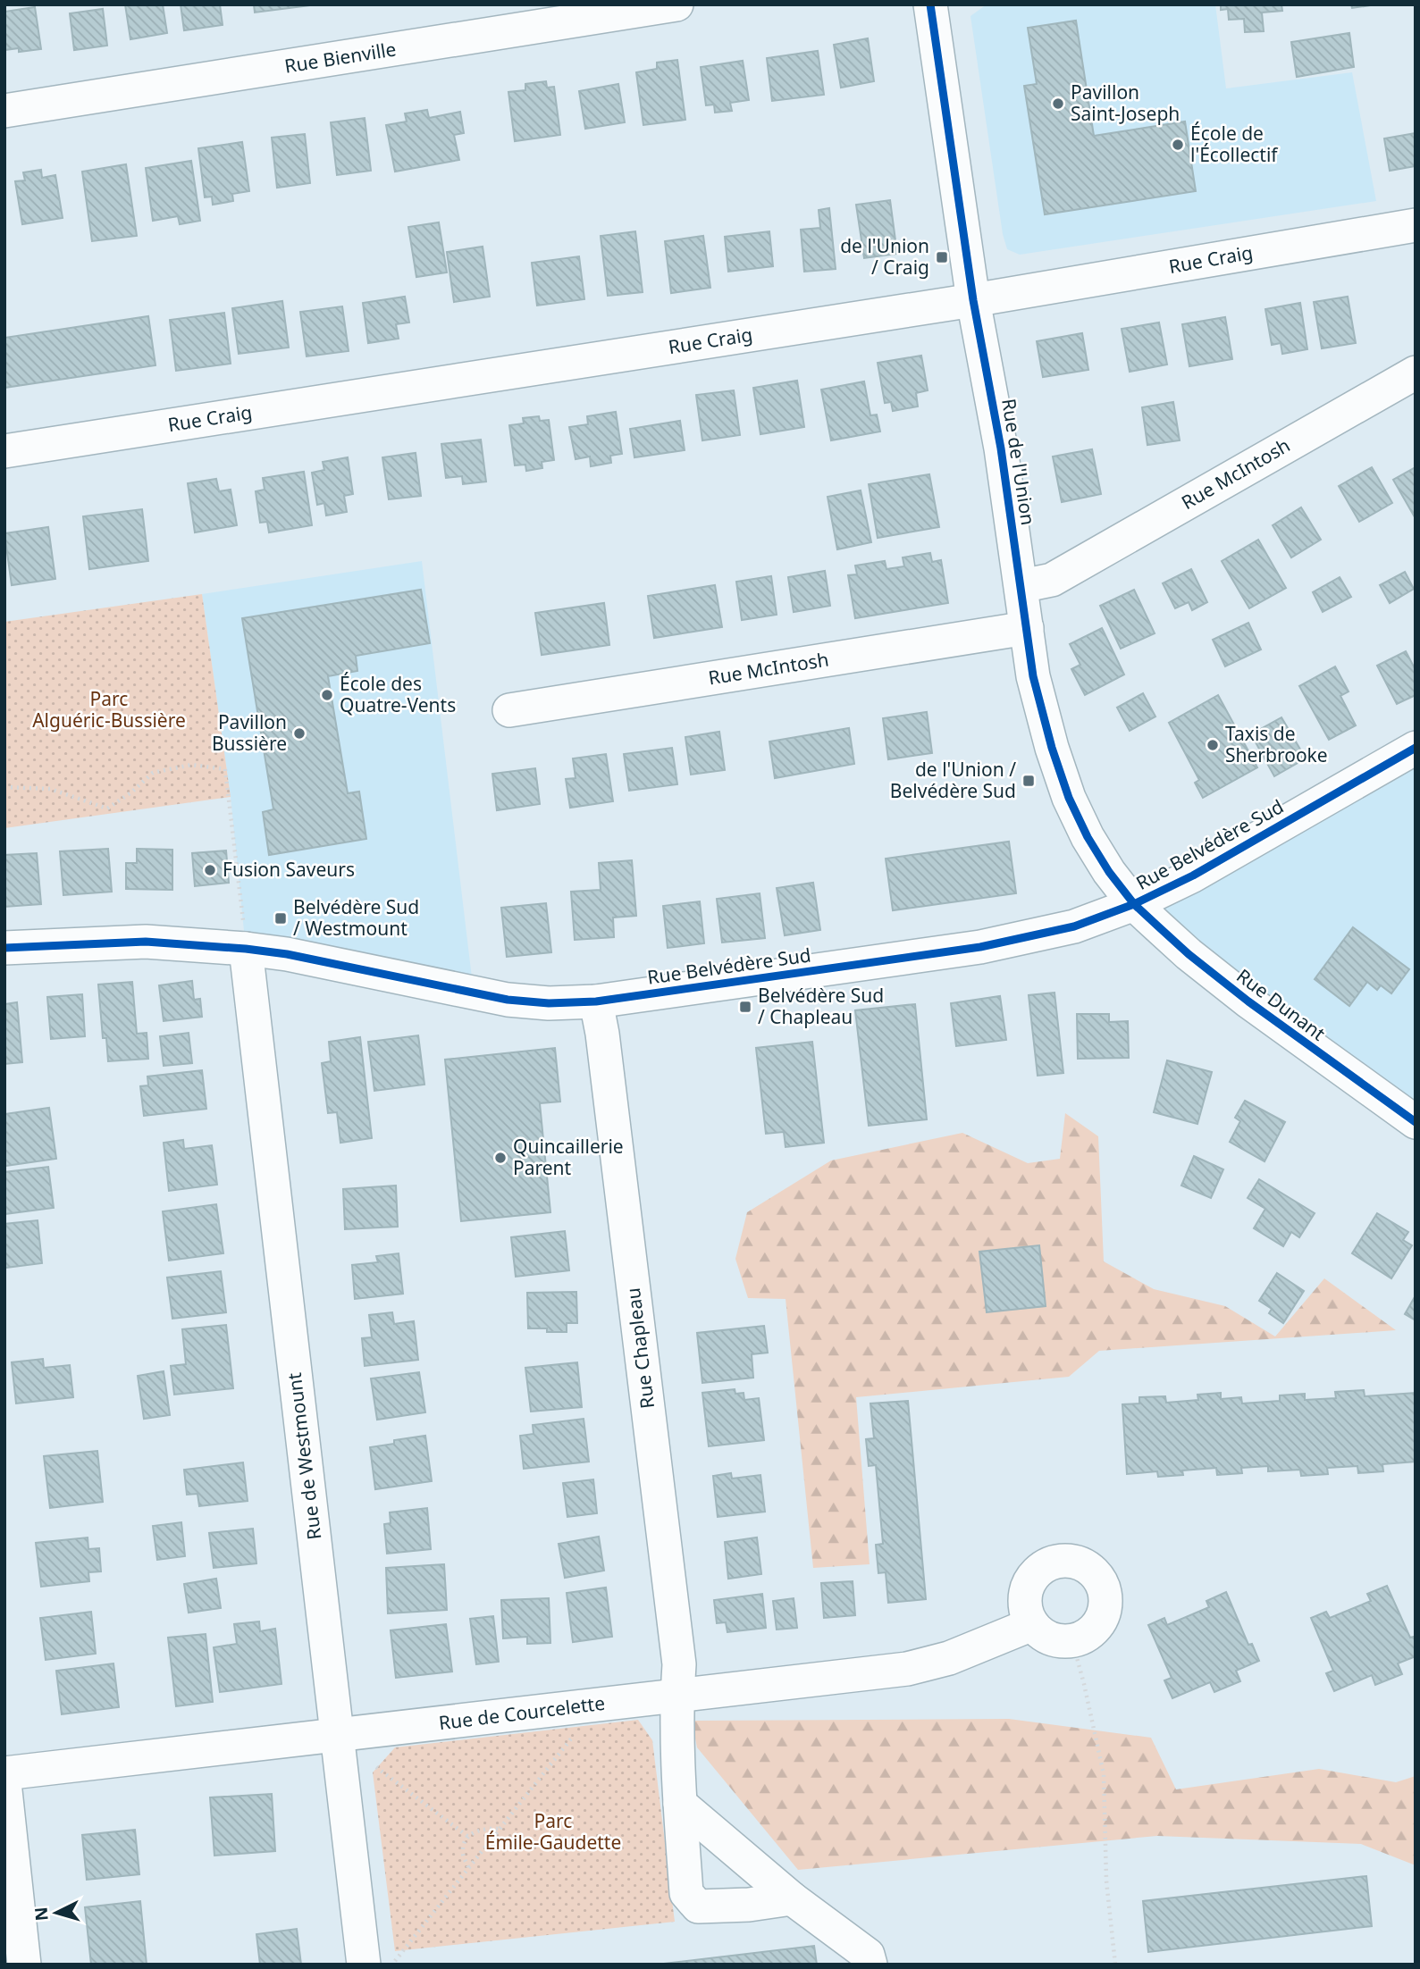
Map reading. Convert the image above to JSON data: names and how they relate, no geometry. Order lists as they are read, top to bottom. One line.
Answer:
{"streets":{"street":["Rue Bienville","Rue Craig","Rue de l'Union","Rue McIntosh","Rue Belvédère Sud","Rue Dunant","Rue Chapleau","Rue de Westmount","Rue de Courcelette"]},"crossings":[["Rue Craig","Rue de l'Union"],["Rue de l'Union","Rue McIntosh"],["Rue de l'Union","Rue Belvédère Sud"],["Rue de l'Union","Rue Dunant"],["Rue Belvédère Sud","Rue Dunant"],["Rue Belvédère Sud","Rue Chapleau"],["Rue Belvédère Sud","Rue de Westmount"],["Rue Chapleau","Rue de Courcelette"],["Rue de Westmount","Rue de Courcelette"]],"parks":["Parc Alguéric-Bussière","Parc Émile-Gaudette"],"places":{"other":["Pavillon Saint-Joseph","École de l'Écollectif","École des Quatre-Vents","Pavillon Bussière","Taxis de Sherbrooke","Fusion Saveurs","Quincaillerie Parent"],"transit":["de l'Union / Craig","de l'Union / Belvédère Sud","Belvédère Sud / Westmount","Belvédère Sud / Chapleau"]},"north":"left"}
